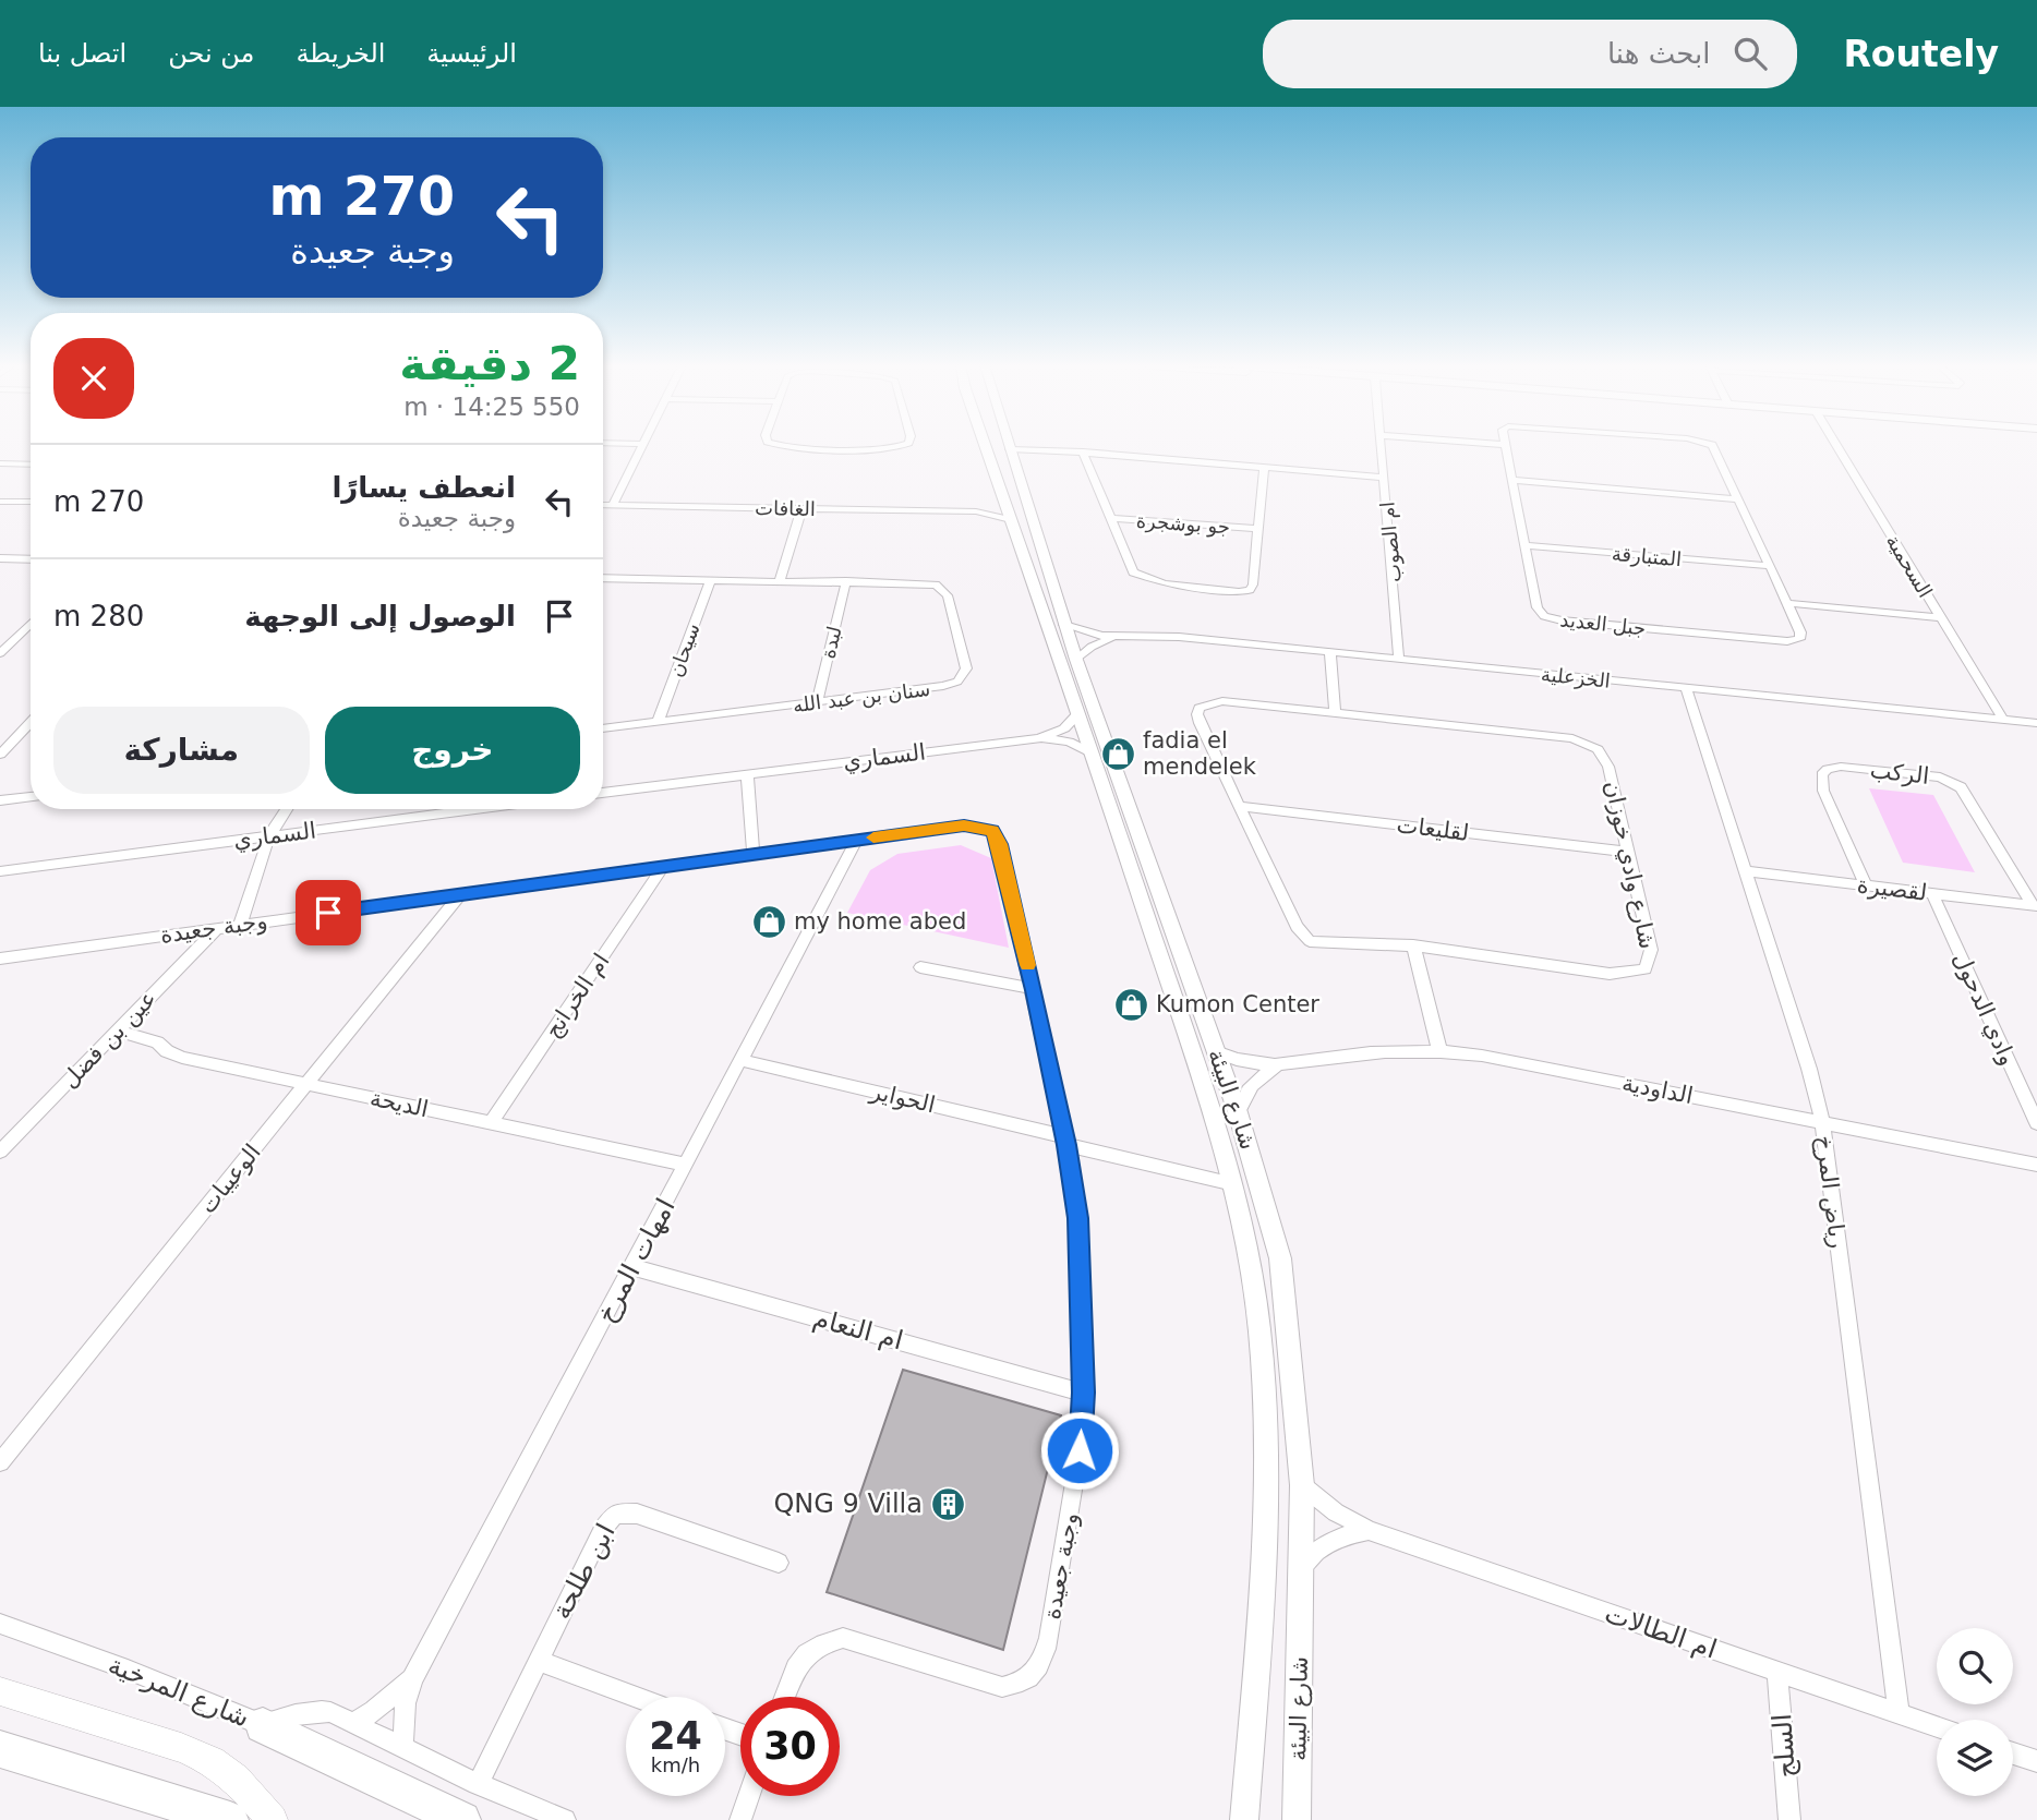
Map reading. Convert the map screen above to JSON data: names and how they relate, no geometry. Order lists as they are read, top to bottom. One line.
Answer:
{"streets":{"street":["الغافات","جو بوشجرة","ام الصوب","المتبارقة","السحمية","جبل العديد","لبدة","سيحان","الخزعلية","سنان بن عبد الله","السماري","الركب","لقليعات","شارع وادي خوزان","لقصيرة","وجبة جعيدة","ام الخرانج","وادي الدحول","عين بن فضل","الداودية","الحواير","شارع البيئة","الديحة","الوعيبات","رياض المرخ","امهات المرخ","ام النعام","ابن طلحة","ام الطالات","شارع المرخية","السلج"]},"crossings":[["الغافات","شارع البيئة"],["ام الصوب","الخزعلية"],["المتبارقة","جبل العديد"],["السحمية","الخزعلية"],["لبدة","سنان بن عبد الله"],["سيحان","سنان بن عبد الله"],["الخزعلية","شارع البيئة"],["الخزعلية","رياض المرخ"],["السماري","شارع البيئة"],["الركب","لقصيرة"],["لقليعات","شارع وادي خوزان"],["لقصيرة","وادي الدحول"],["لقصيرة","رياض المرخ"],["وجبة جعيدة","ام الخرانج"],["وجبة جعيدة","عين بن فضل"],["وجبة جعيدة","الحواير"],["وجبة جعيدة","الوعيبات"],["وجبة جعيدة","امهات المرخ"],["وجبة جعيدة","ام النعام"],["ام الخرانج","الديحة"],["عين بن فضل","الديحة"],["الداودية","شارع البيئة"],["الداودية","رياض المرخ"],["الحواير","شارع البيئة"],["الحواير","امهات المرخ"],["شارع البيئة","ام الطالات"],["الديحة","الوعيبات"],["الديحة","امهات المرخ"],["رياض المرخ","ام الطالات"],["امهات المرخ","ام النعام"],["امهات المرخ","شارع المرخية"],["ابن طلحة","شارع المرخية"],["ام الطالات","السلج"]],"places":{"shop":["fadia el mendelek","my home abed","Kumon Center"],"building":["QNG 9 Villa"]},"page":{"header":"Routely","search":"ابحث هنا","nav":["الرئيسية","الخريطة","من نحن","اتصل بنا"],"turn":["270 m","وجبة جعيدة"],"heading":["2 دقيقة","550 m · 14:25"],"list":[{"name":"انعطف يسارًا","note":"وجبة جعيدة","value":"270 m"},{"name":"الوصول إلى الوجهة","value":"280 m"}],"buttons":["خروج","مشاركة"],"speed":"24 km/h","limit":"30"}}
